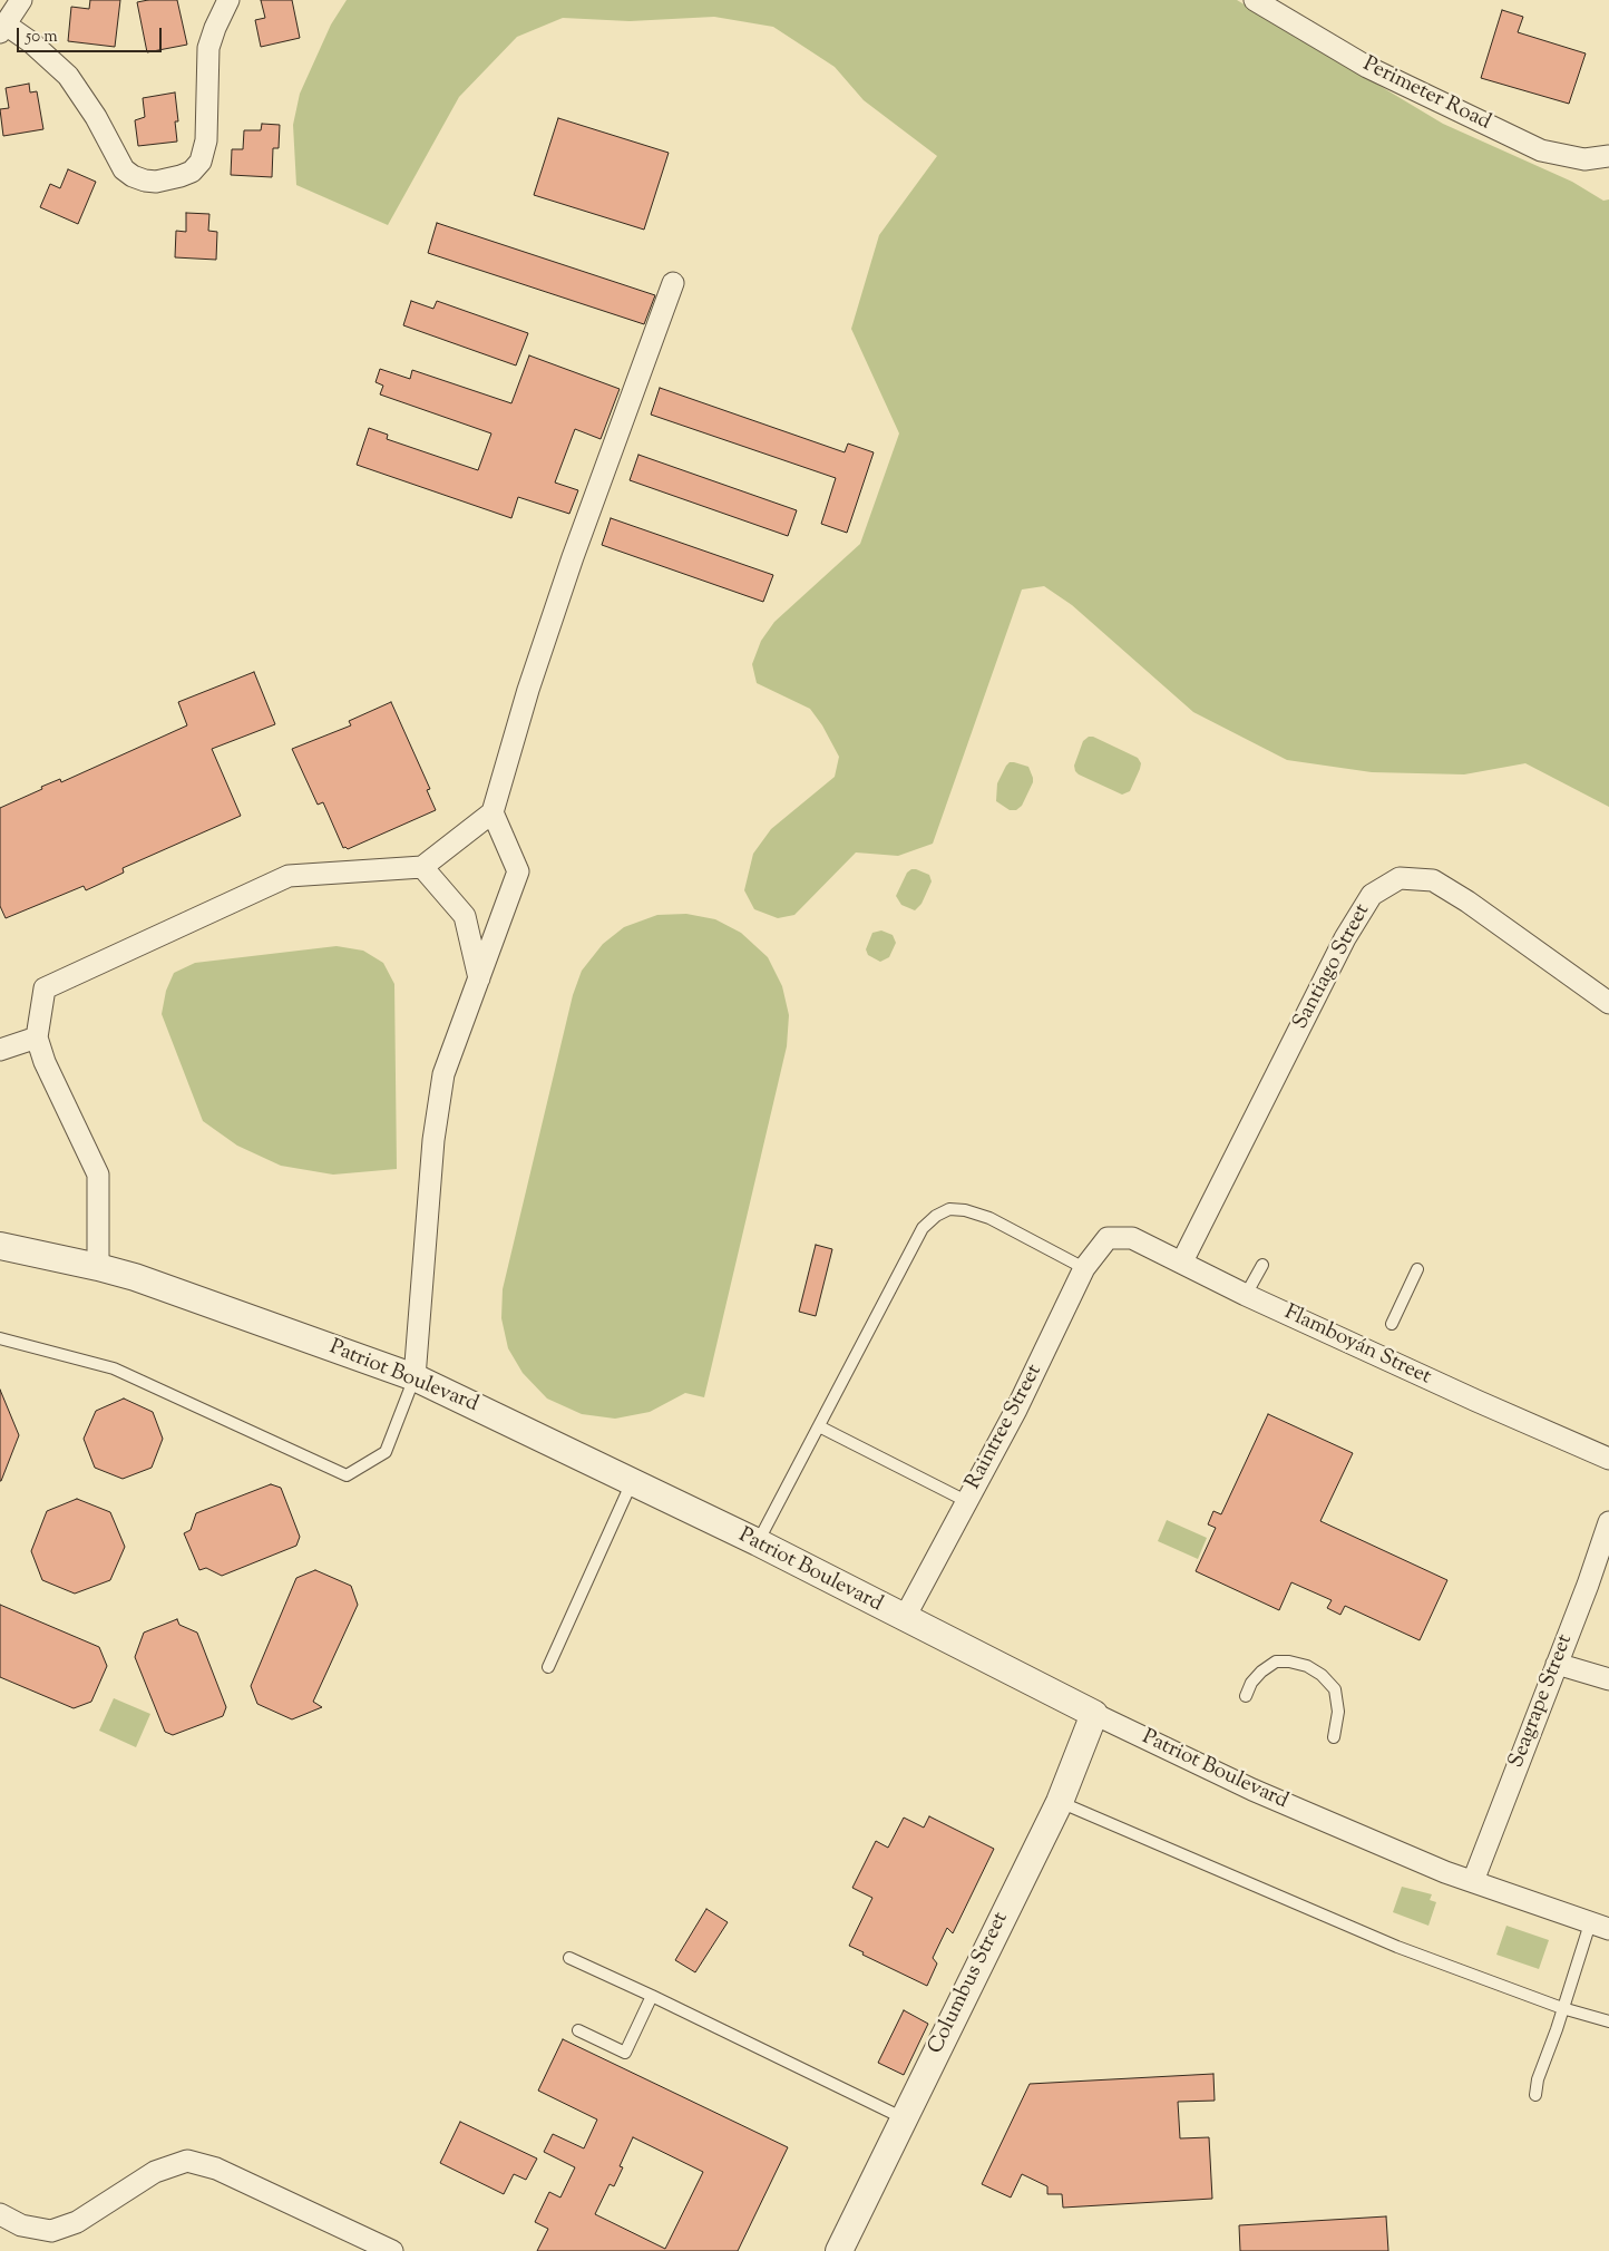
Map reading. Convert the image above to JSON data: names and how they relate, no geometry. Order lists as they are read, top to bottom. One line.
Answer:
{"streets":{"street":["Perimeter Road","Santiago Street","Flamboyán Street","Patriot Boulevard","Raintree Street","Seagrape Street","Columbus Street"]},"crossings":[["Santiago Street","Flamboyán Street"],["Flamboyán Street","Raintree Street"],["Patriot Boulevard","Raintree Street"],["Patriot Boulevard","Seagrape Street"],["Patriot Boulevard","Columbus Street"]],"scale_bar":"50 m"}
